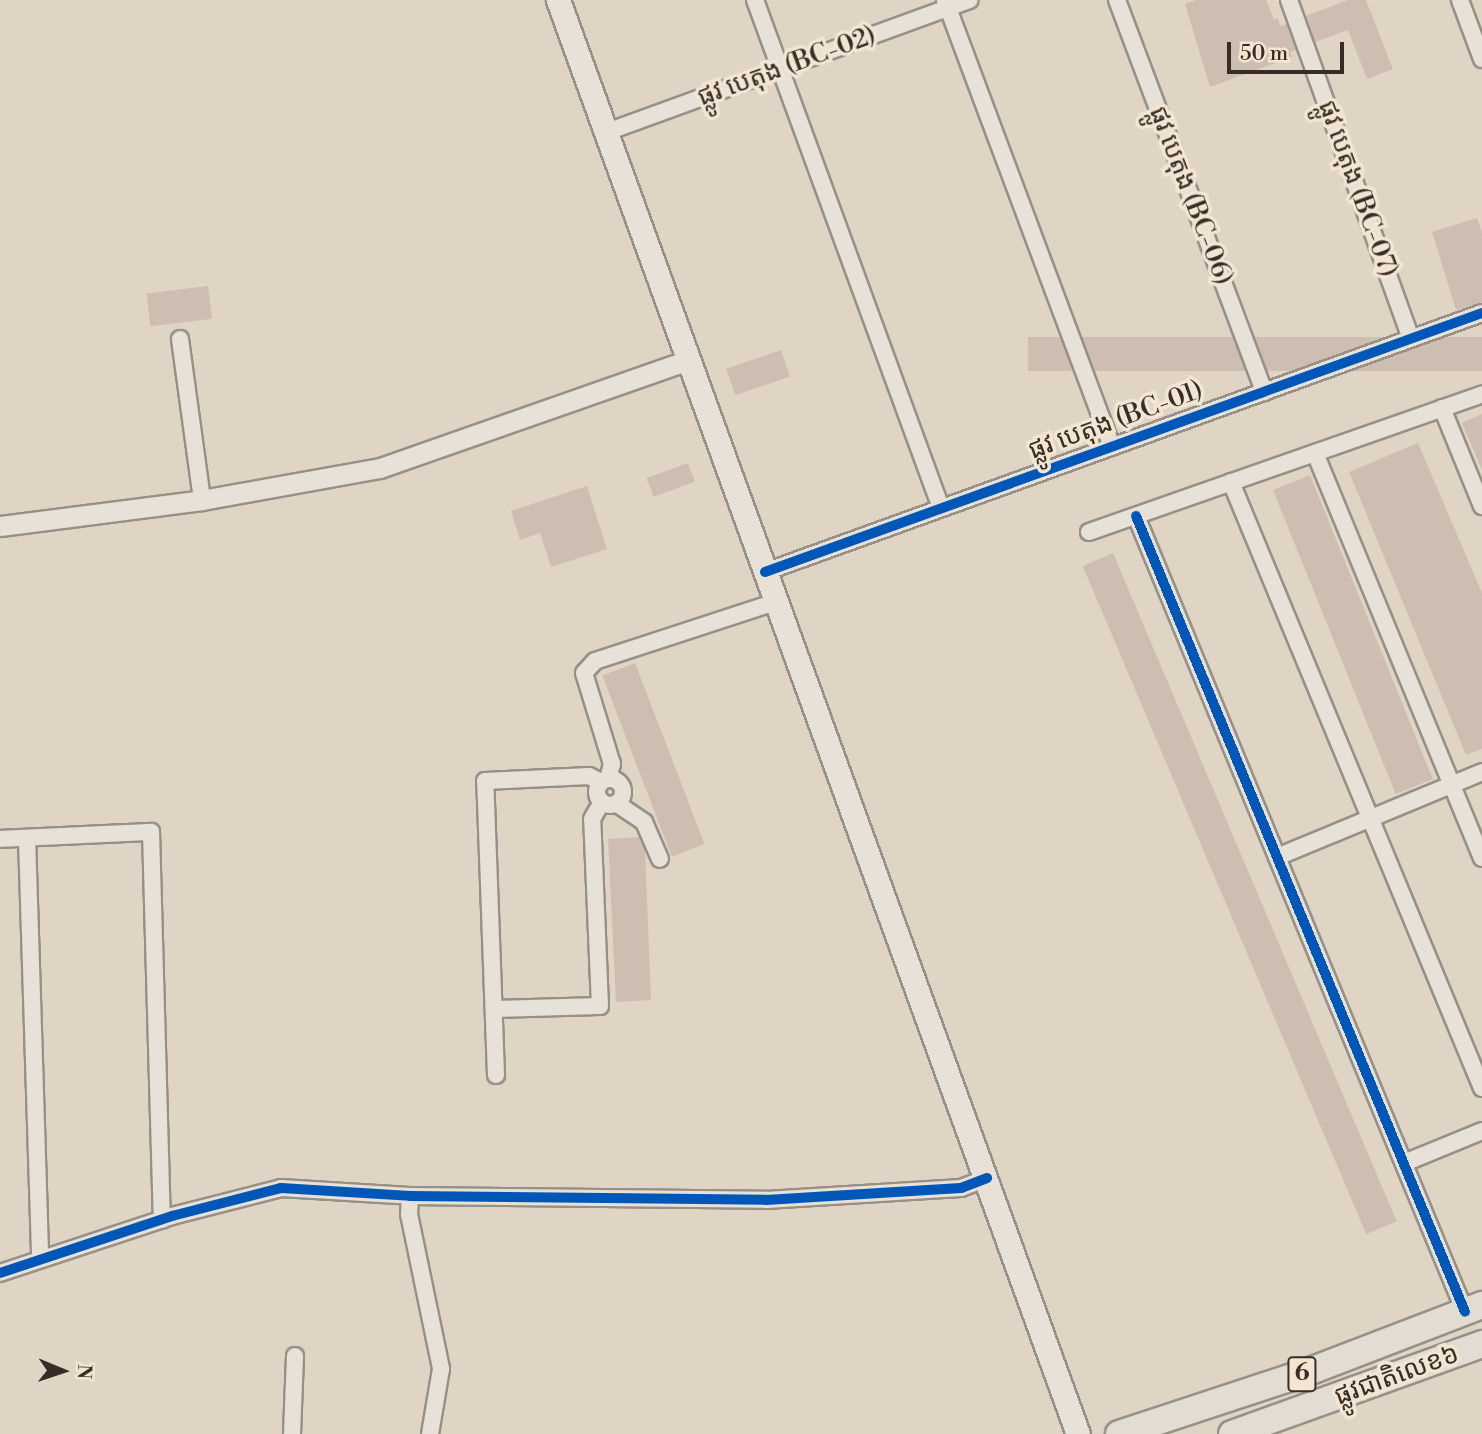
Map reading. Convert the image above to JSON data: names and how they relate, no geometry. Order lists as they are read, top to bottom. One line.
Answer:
{"streets":{"highway":["6","ផ្លូវជាតិលេខ៦"],"street":["ផ្លូវ បេតុង (BC-02)","ផ្លូវ បេតុង (BC-07)","ផ្លូវ បេតុង (BC-06)","ផ្លូវ បេតុង (BC-01)"]},"crossings":[["ផ្លូវ បេតុង (BC-07)","ផ្លូវ បេតុង (BC-01)"],["ផ្លូវ បេតុង (BC-06)","ផ្លូវ បេតុង (BC-01)"]],"scale_bar":"50 m","north":"right"}
